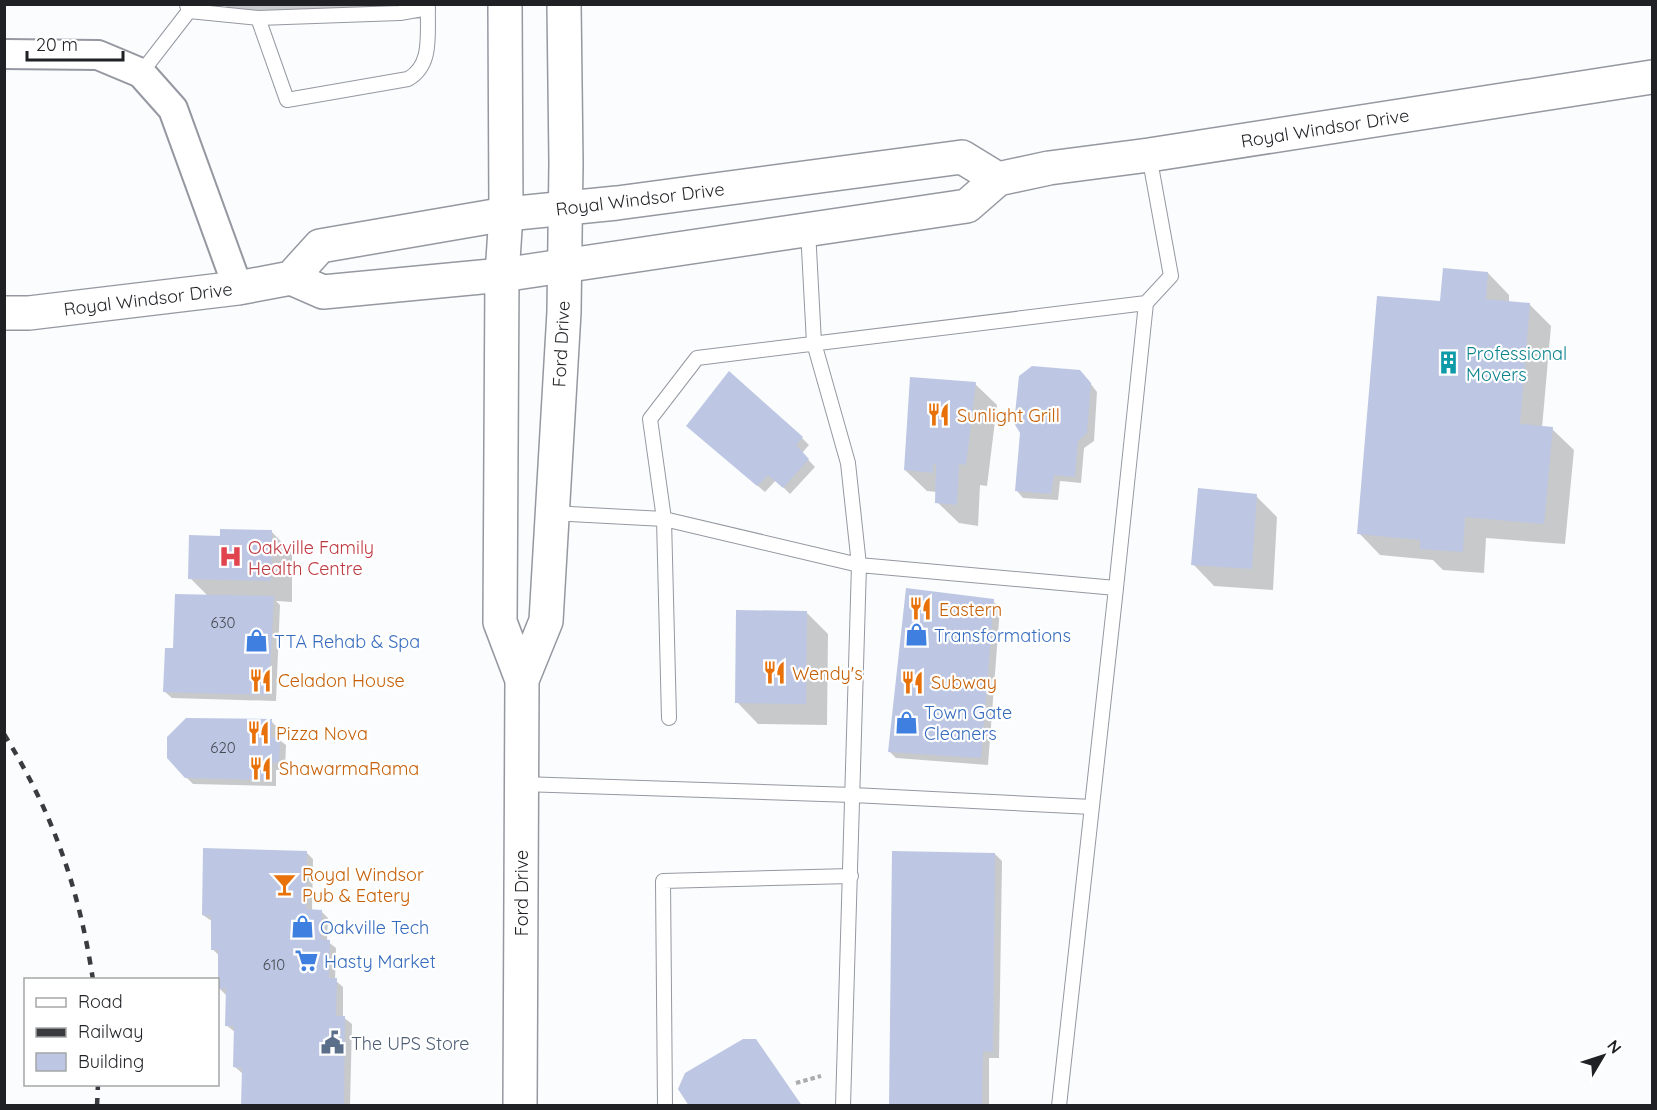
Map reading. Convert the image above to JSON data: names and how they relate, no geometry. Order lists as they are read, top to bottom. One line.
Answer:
{"streets":{"main road":["Royal Windsor Drive","Ford Drive"]},"crossings":[["Royal Windsor Drive","Ford Drive"]],"places":{"building":["Professional Movers"],"restaurant":["Sunlight Grill","Eastern","Wendy's","Celadon House","Subway","Pizza Nova","ShawarmaRama"],"hospital":["Oakville Family Health Centre"],"shop":["Transformations","TTA Rehab & Spa","Town Gate Cleaners","Oakville Tech"],"bar":["Royal Windsor Pub & Eatery"],"supermarket":["Hasty Market"],"public building":["The UPS Store"]},"house_numbers":["630","620","610"],"legend":["Road","Railway","Building"],"scale_bar":"20 m","north":"top right"}
